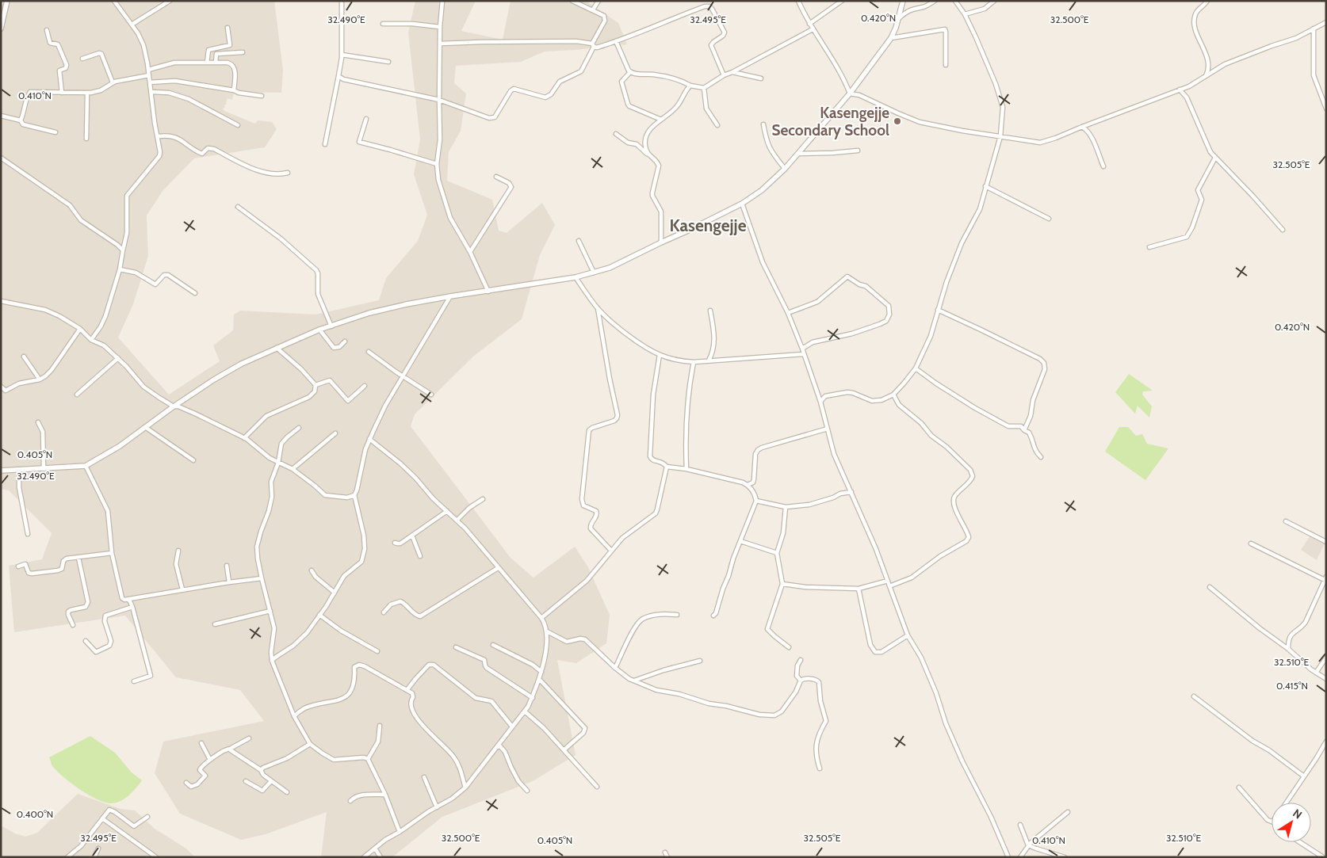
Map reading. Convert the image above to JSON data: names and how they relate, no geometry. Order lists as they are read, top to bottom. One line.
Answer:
{"districts":["Kasengejje"],"places":["Kasengejje Secondary School"],"north":"top right","coordinates":["0.420°N","32.490°E","32.495°E","32.500°E","0.410°N","32.505°E","0.405°N","32.510°E","0.415°N","0.400°N"]}
